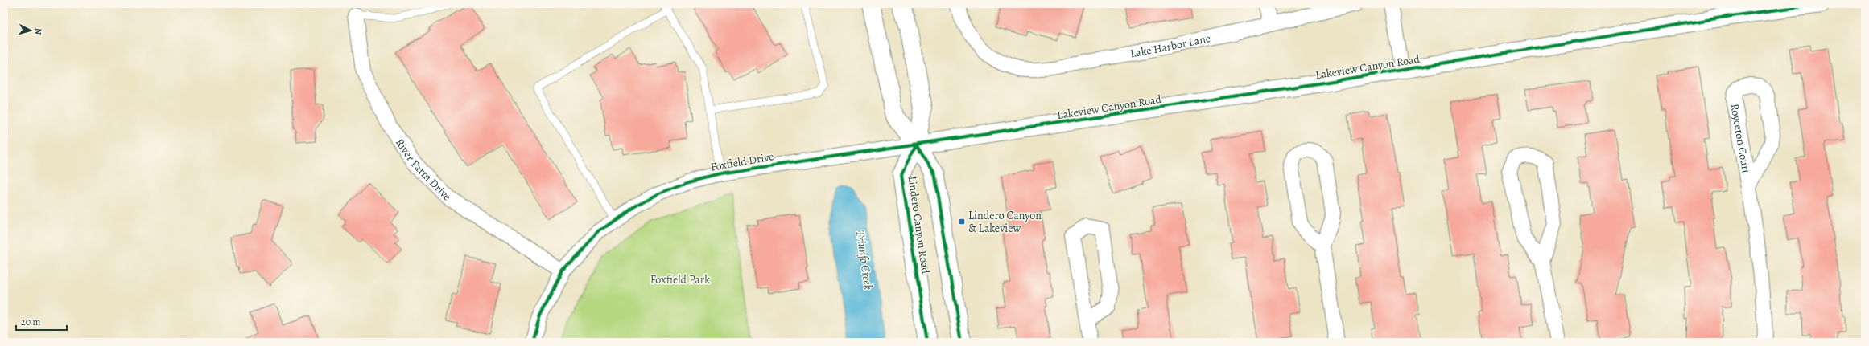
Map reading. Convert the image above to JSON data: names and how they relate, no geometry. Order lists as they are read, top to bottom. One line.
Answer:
{"streets":{"street":["Lake Harbor Lane","Lakeview Canyon Road","Royceton Court","Foxfield Drive","River Farm Drive","Lindero Canyon Road"]},"crossings":[["Lakeview Canyon Road","Foxfield Drive"],["Lakeview Canyon Road","Lindero Canyon Road"],["Foxfield Drive","River Farm Drive"],["Foxfield Drive","Lindero Canyon Road"]],"water":["Triunfo Creek"],"parks":["Foxfield Park"],"places":{"transit":["Lindero Canyon & Lakeview"]},"scale_bar":"20 m","north":"right"}
